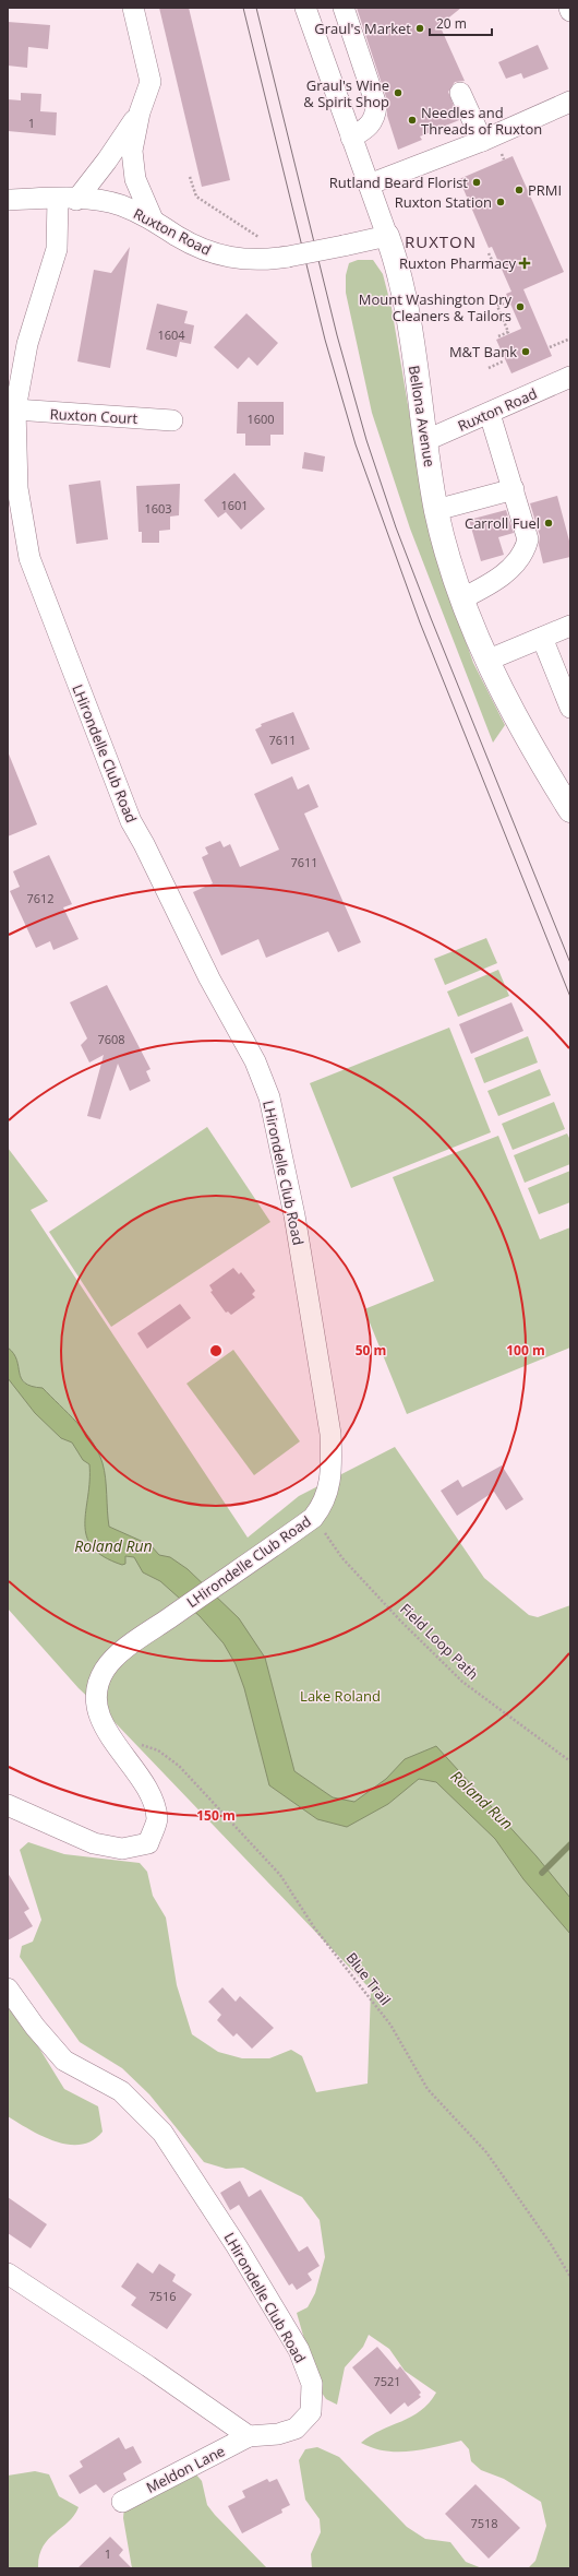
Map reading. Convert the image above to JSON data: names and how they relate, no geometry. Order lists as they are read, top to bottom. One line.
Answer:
{"streets":{"main road":["Bellona Avenue"],"street":["Ruxton Road","Ruxton Court","LHirondelle Club Road","Meldon Lane"],"path":["Field Loop Path","Blue Trail"]},"crossings":[["Ruxton Road","Bellona Avenue"],["Ruxton Road","LHirondelle Club Road"],["Ruxton Court","LHirondelle Club Road"],["LHirondelle Club Road","Field Loop Path"],["LHirondelle Club Road","Blue Trail"],["LHirondelle Club Road","Meldon Lane"]],"districts":["RUXTON"],"water":["Roland Run"],"parks":["Lake Roland"],"places":{"other":["Graul's Market","Graul's Wine & Spirit Shop","Needles and Threads of Ruxton","Rutland Beard Florist","PRMI","Ruxton Station","Mount Washington Dry Cleaners & Tailors","M&T Bank","Carroll Fuel"],"health":["Ruxton Pharmacy"]},"house_numbers":["1","1604","1600","1601","1603","7611","7611","7612","7608","7516","7521","7518","1"],"scale_bar":"20 m","rings":["50 m","100 m","150 m"]}
